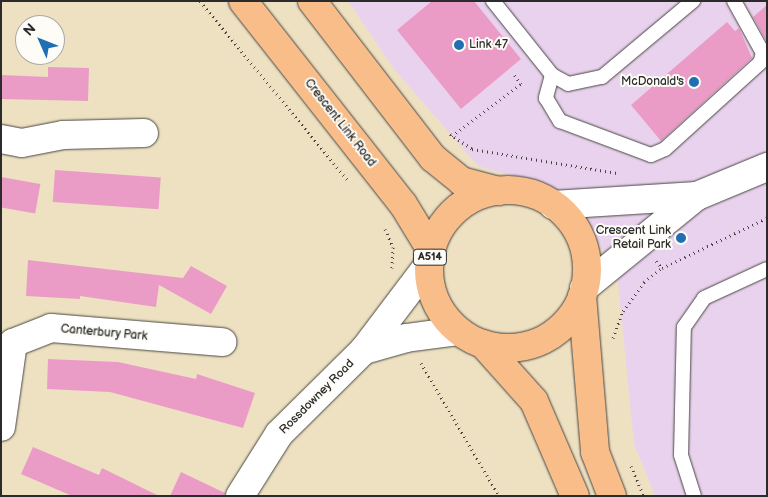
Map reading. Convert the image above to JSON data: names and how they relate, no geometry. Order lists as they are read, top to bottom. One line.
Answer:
{"streets":{"highway":["Crescent Link Road","A514"],"street":["Canterbury Park","Rossdowney Road"]},"crossings":[["Crescent Link Road","Rossdowney Road"]],"places":["Link 47","McDonald's","Crescent Link Retail Park"],"north":"top left"}
